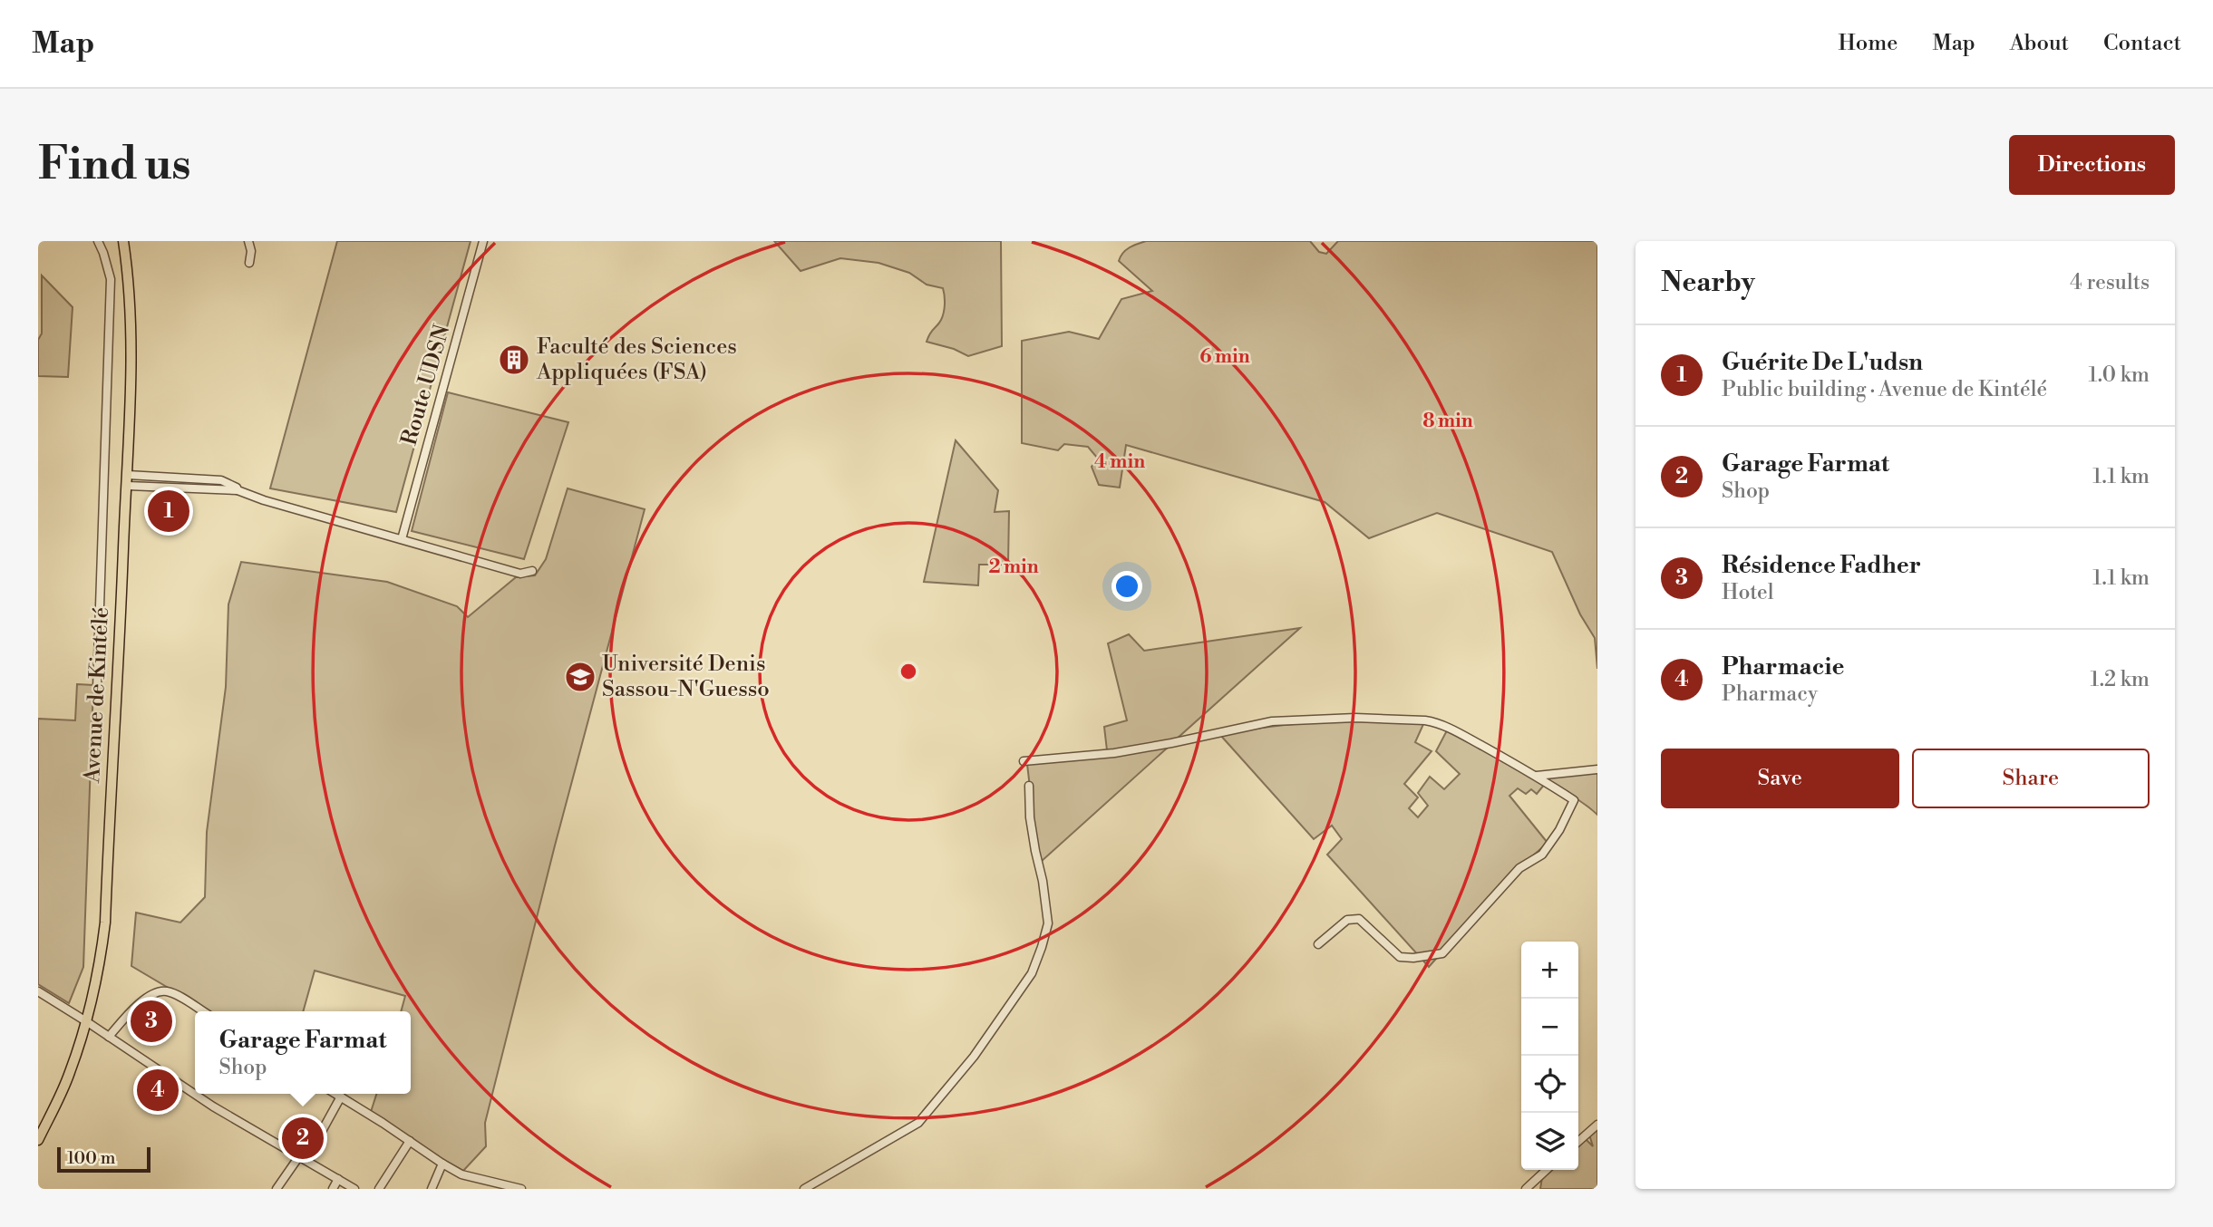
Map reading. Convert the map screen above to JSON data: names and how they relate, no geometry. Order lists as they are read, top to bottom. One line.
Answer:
{"streets":{"main road":["Avenue de Kintélé"],"street":["Route UDSN"]},"places":{"building":["Faculté des Sciences Appliquées (FSA)"],"school or university":["Université Denis Sassou-N'Guesso"]},"scale_bar":"100 m","page":{"header":"Map","nav":["Home","Map","About","Contact"],"buttons":["Directions",["Save","Share"]],"title":"Find us","heading":["Nearby","4 results"],"list":[{"mark":"1","name":"Guérite De L'udsn","note":"Public building · Avenue de Kintélé","value":"1.0 km"},{"mark":"2","name":"Garage Farmat","note":"Shop","value":"1.1 km"},{"mark":"3","name":"Résidence Fadher","note":"Hotel","value":"1.1 km"},{"mark":"4","name":"Pharmacie","note":"Pharmacy","value":"1.2 km"}],"pins":["1","3","4","2"],"map_buttons":["+","−"],"popup":["Garage Farmat","Shop"],"scale":"100 m"},"rings":["6 min","8 min","4 min","2 min"]}
